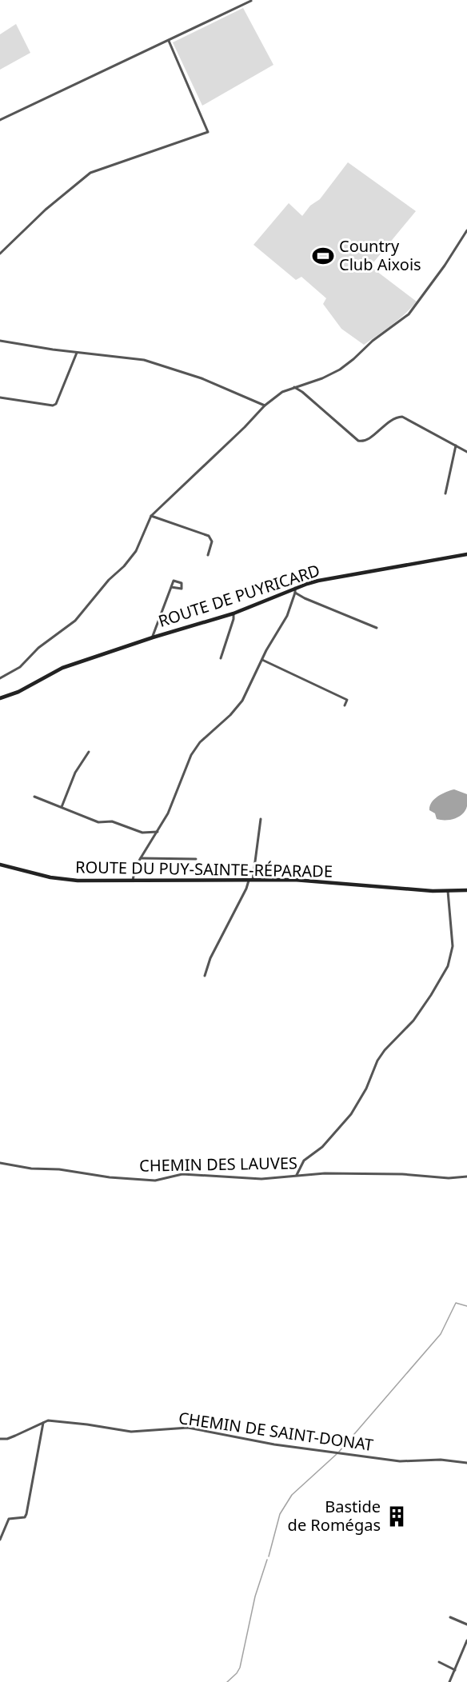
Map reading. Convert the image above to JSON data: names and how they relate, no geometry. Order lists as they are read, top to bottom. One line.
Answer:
{"streets":{"main road":["ROUTE DE PUYRICARD","ROUTE DU PUY-SAINTE-RÉPARADE"],"street":["CHEMIN DES LAUVES","CHEMIN DE SAINT-DONAT"]},"places":{"sports":["Country Club Aixois"],"building":["Bastide de Romégas"]}}
